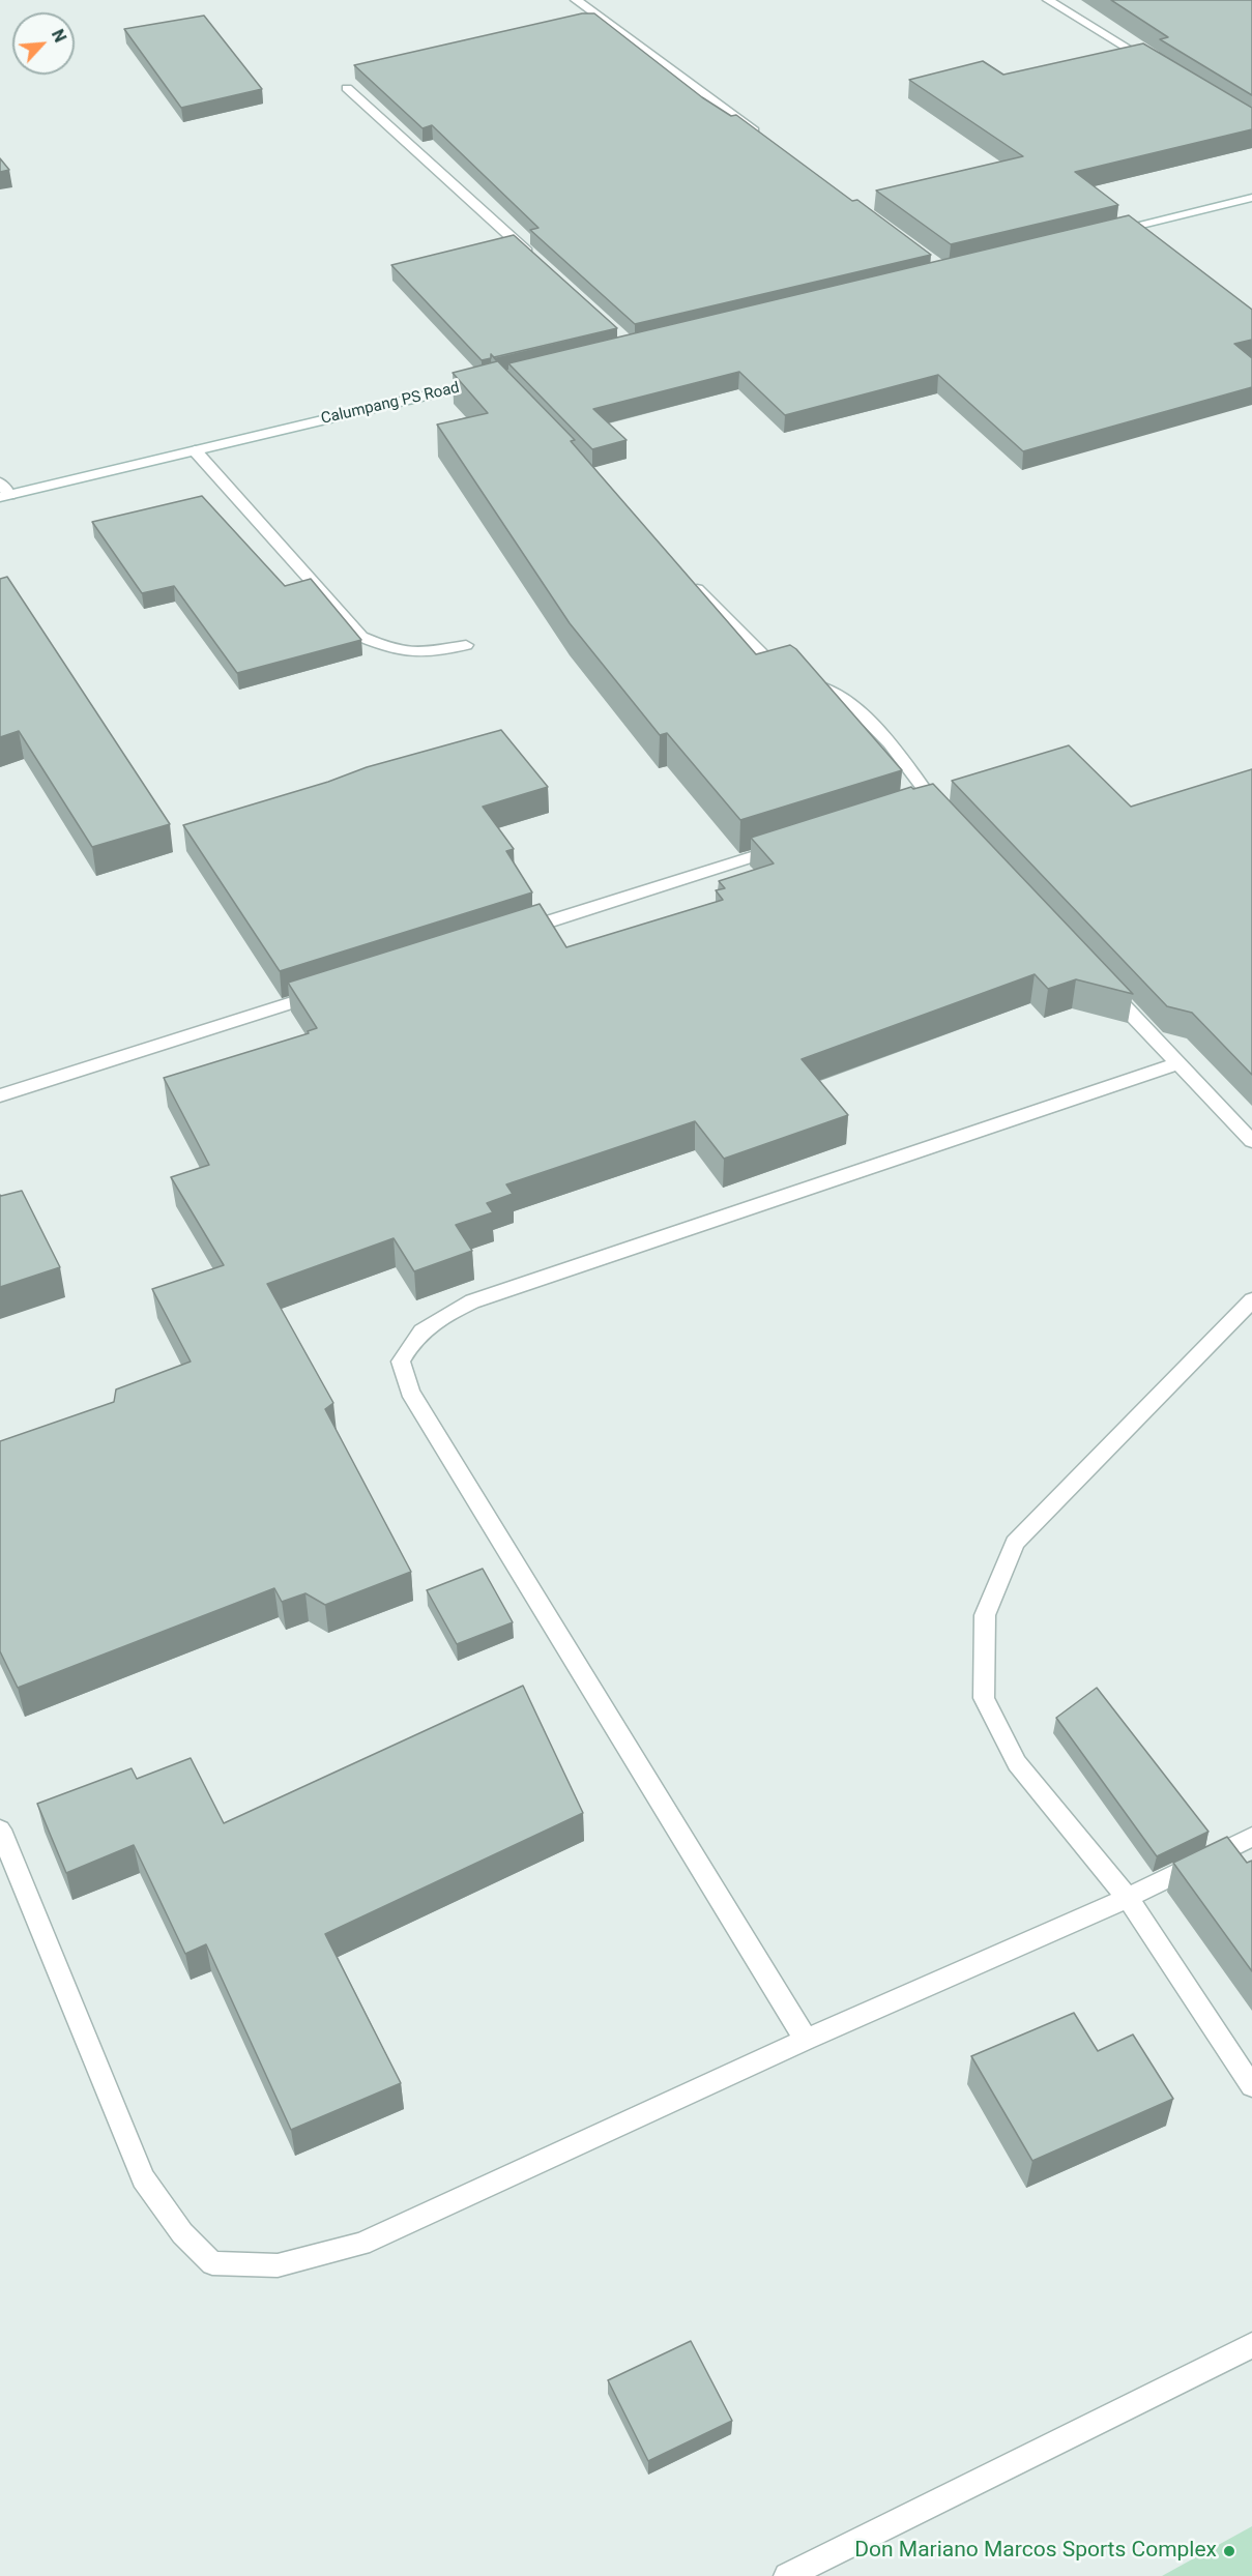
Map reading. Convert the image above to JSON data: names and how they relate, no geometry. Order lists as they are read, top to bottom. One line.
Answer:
{"streets":{"street":["Calumpang PS Road"]},"places":["Don Mariano Marcos Sports Complex"],"north":"top right"}
